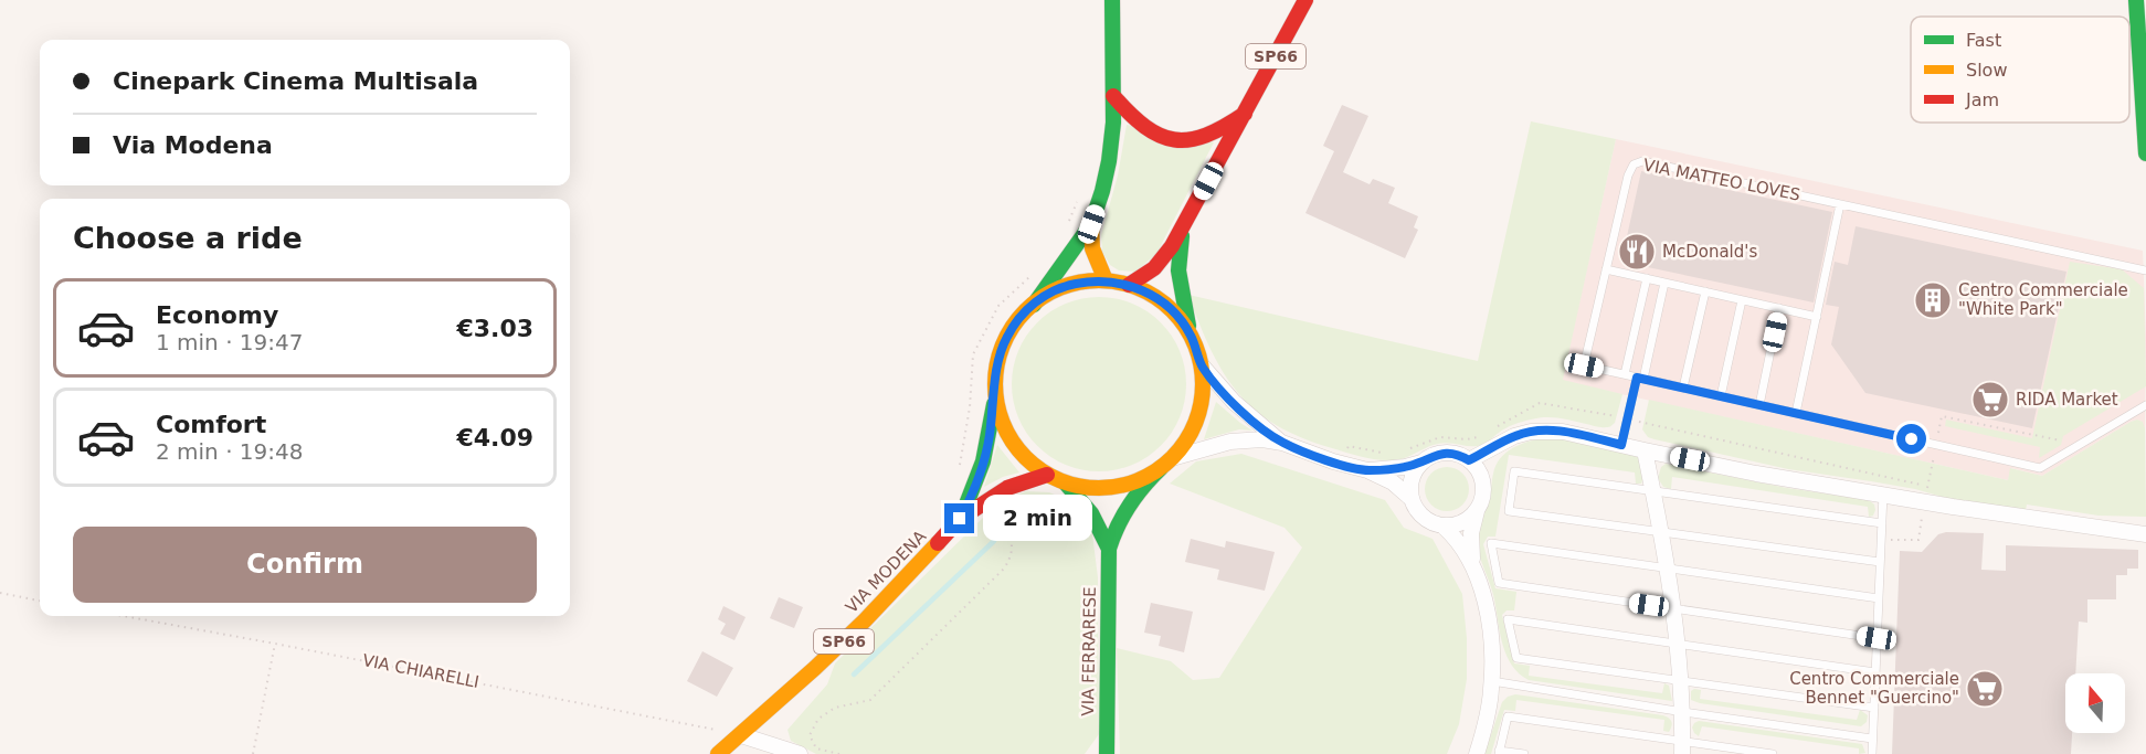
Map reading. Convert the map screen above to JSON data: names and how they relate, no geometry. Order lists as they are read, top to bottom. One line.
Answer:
{"streets":{"main road":["SP66","VIA MODENA","VIA FERRARESE"],"lane":["VIA MATTEO LOVES"],"path":["VIA CHIARELLI"]},"crossings":[["SP66","VIA MODENA"],["SP66","VIA FERRARESE"],["VIA MODENA","VIA FERRARESE"]],"places":{"restaurant":["McDonald's"],"building":["Centro Commerciale \"White Park\""],"supermarket":["RIDA Market","Centro Commerciale Bennet \"Guercino\""]},"legend":["Fast","Slow","Jam"],"north":"top","page":{"banner":["Cinepark Cinema Multisala","Via Modena"],"heading":"Choose a ride","list":[{"name":"Economy","note":"1 min · 19:47","value":"€3.03"},{"name":"Comfort","note":"2 min · 19:48","value":"€4.09"}],"bubble":"2 min","buttons":"Confirm"}}
